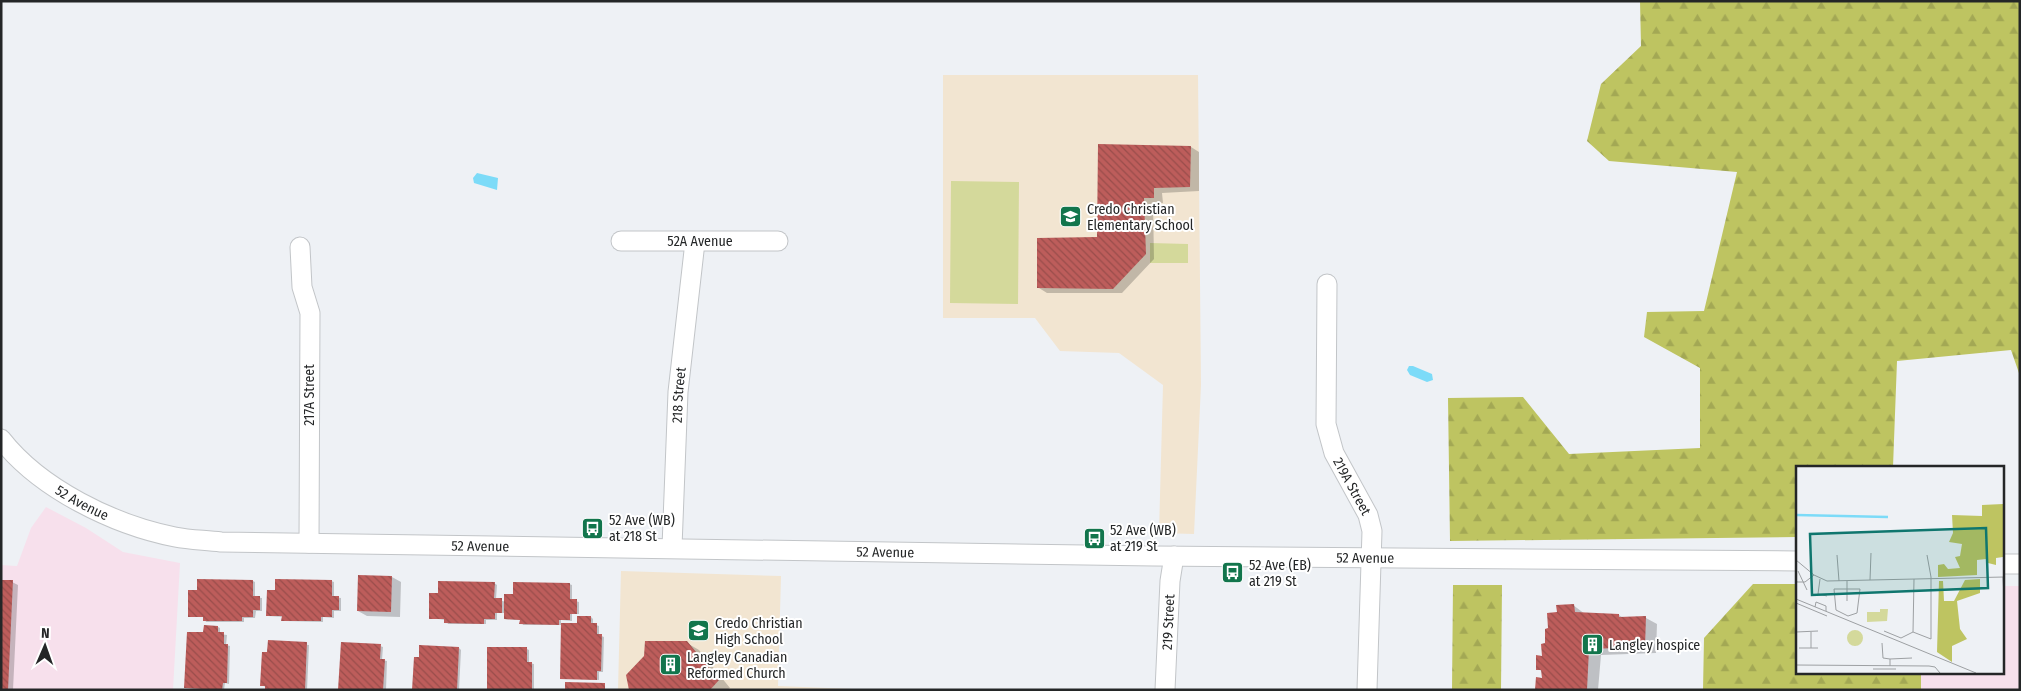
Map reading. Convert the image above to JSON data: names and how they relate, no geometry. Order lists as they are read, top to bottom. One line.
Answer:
{"streets":{"street":["52A Avenue","218 Street","217A Street","219A Street","52 Avenue","219 Street"]},"crossings":[["52A Avenue","218 Street"],["218 Street","52 Avenue"],["217A Street","52 Avenue"],["219A Street","52 Avenue"],["52 Avenue","219 Street"]],"places":{"school or university":["Credo Christian Elementary School","Credo Christian High School"],"bus stop":["52 Ave (WB) at 218 St","52 Ave (WB) at 219 St","52 Ave (EB) at 219 St"],"building":["Langley hospice","Langley Canadian Reformed Church"]},"north":"top"}
